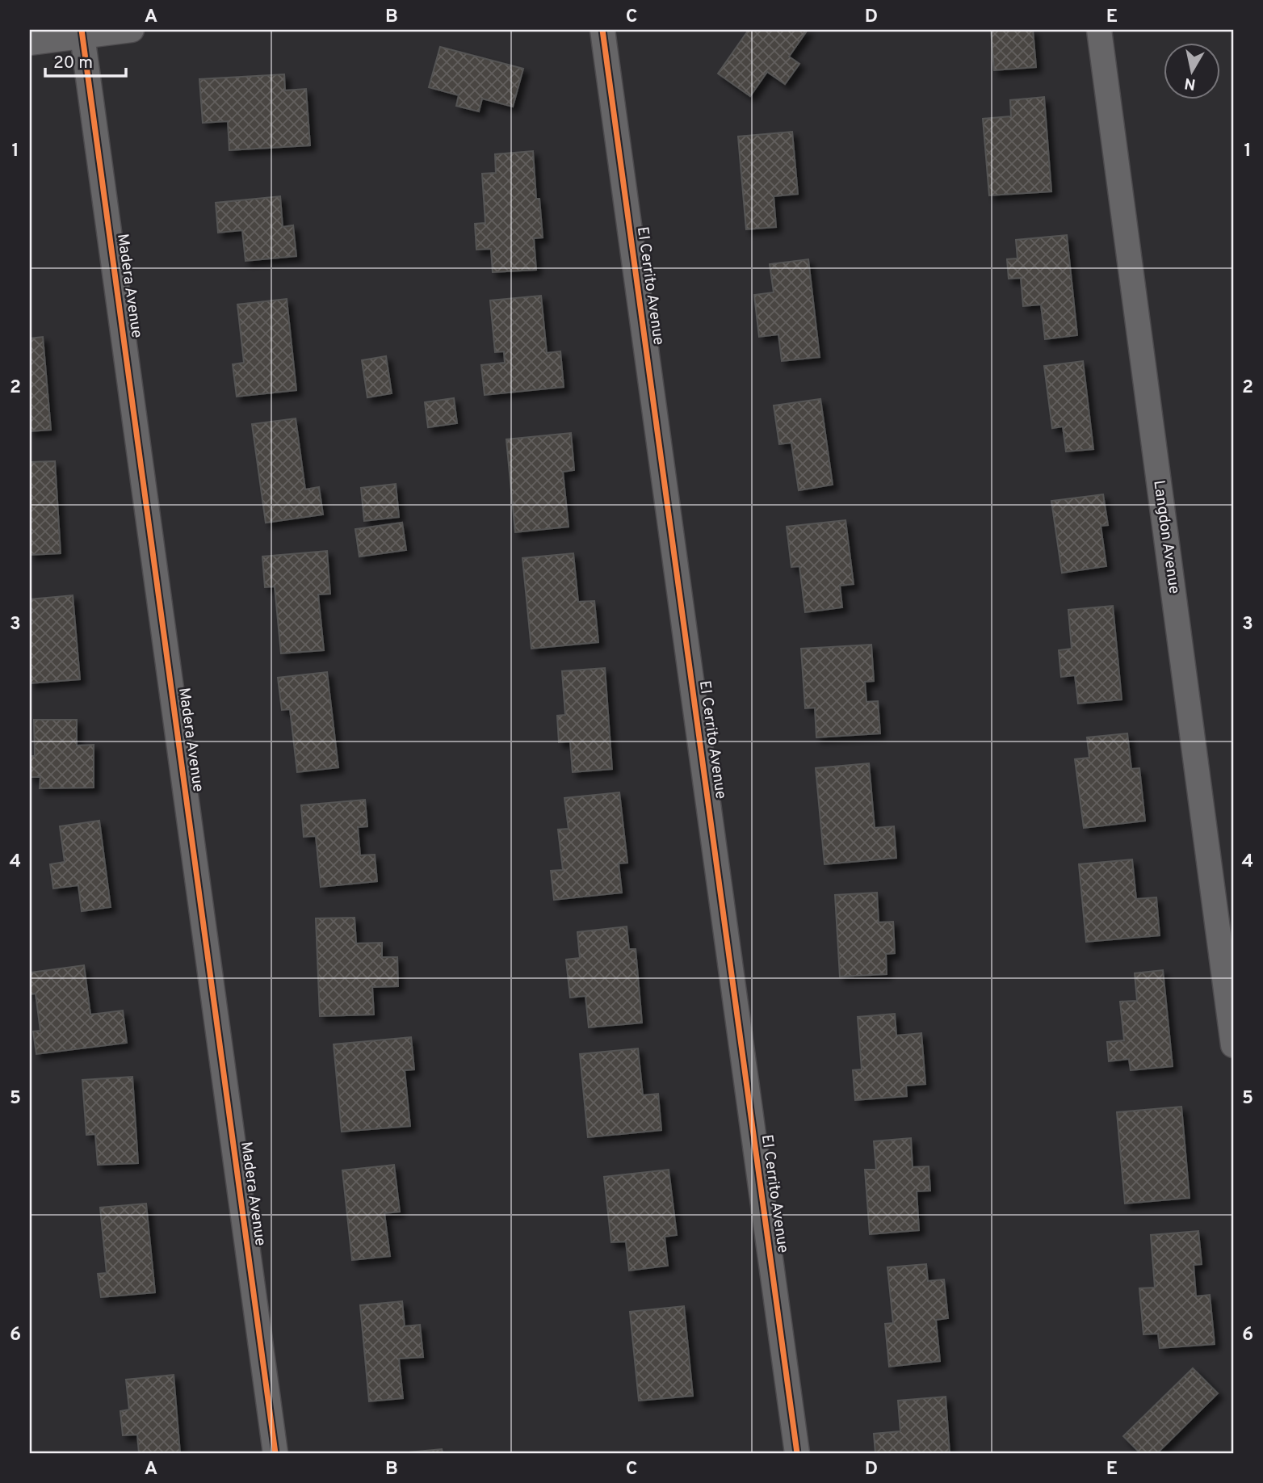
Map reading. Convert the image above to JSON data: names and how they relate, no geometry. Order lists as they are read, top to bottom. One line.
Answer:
{"streets":{"street":["Madera Avenue","El Cerrito Avenue","Langdon Avenue"]},"scale_bar":"20 m","north":"bottom","grid":{"columns":["A","B","C","D","E"],"rows":["1","2","3","4","5","6"]}}
